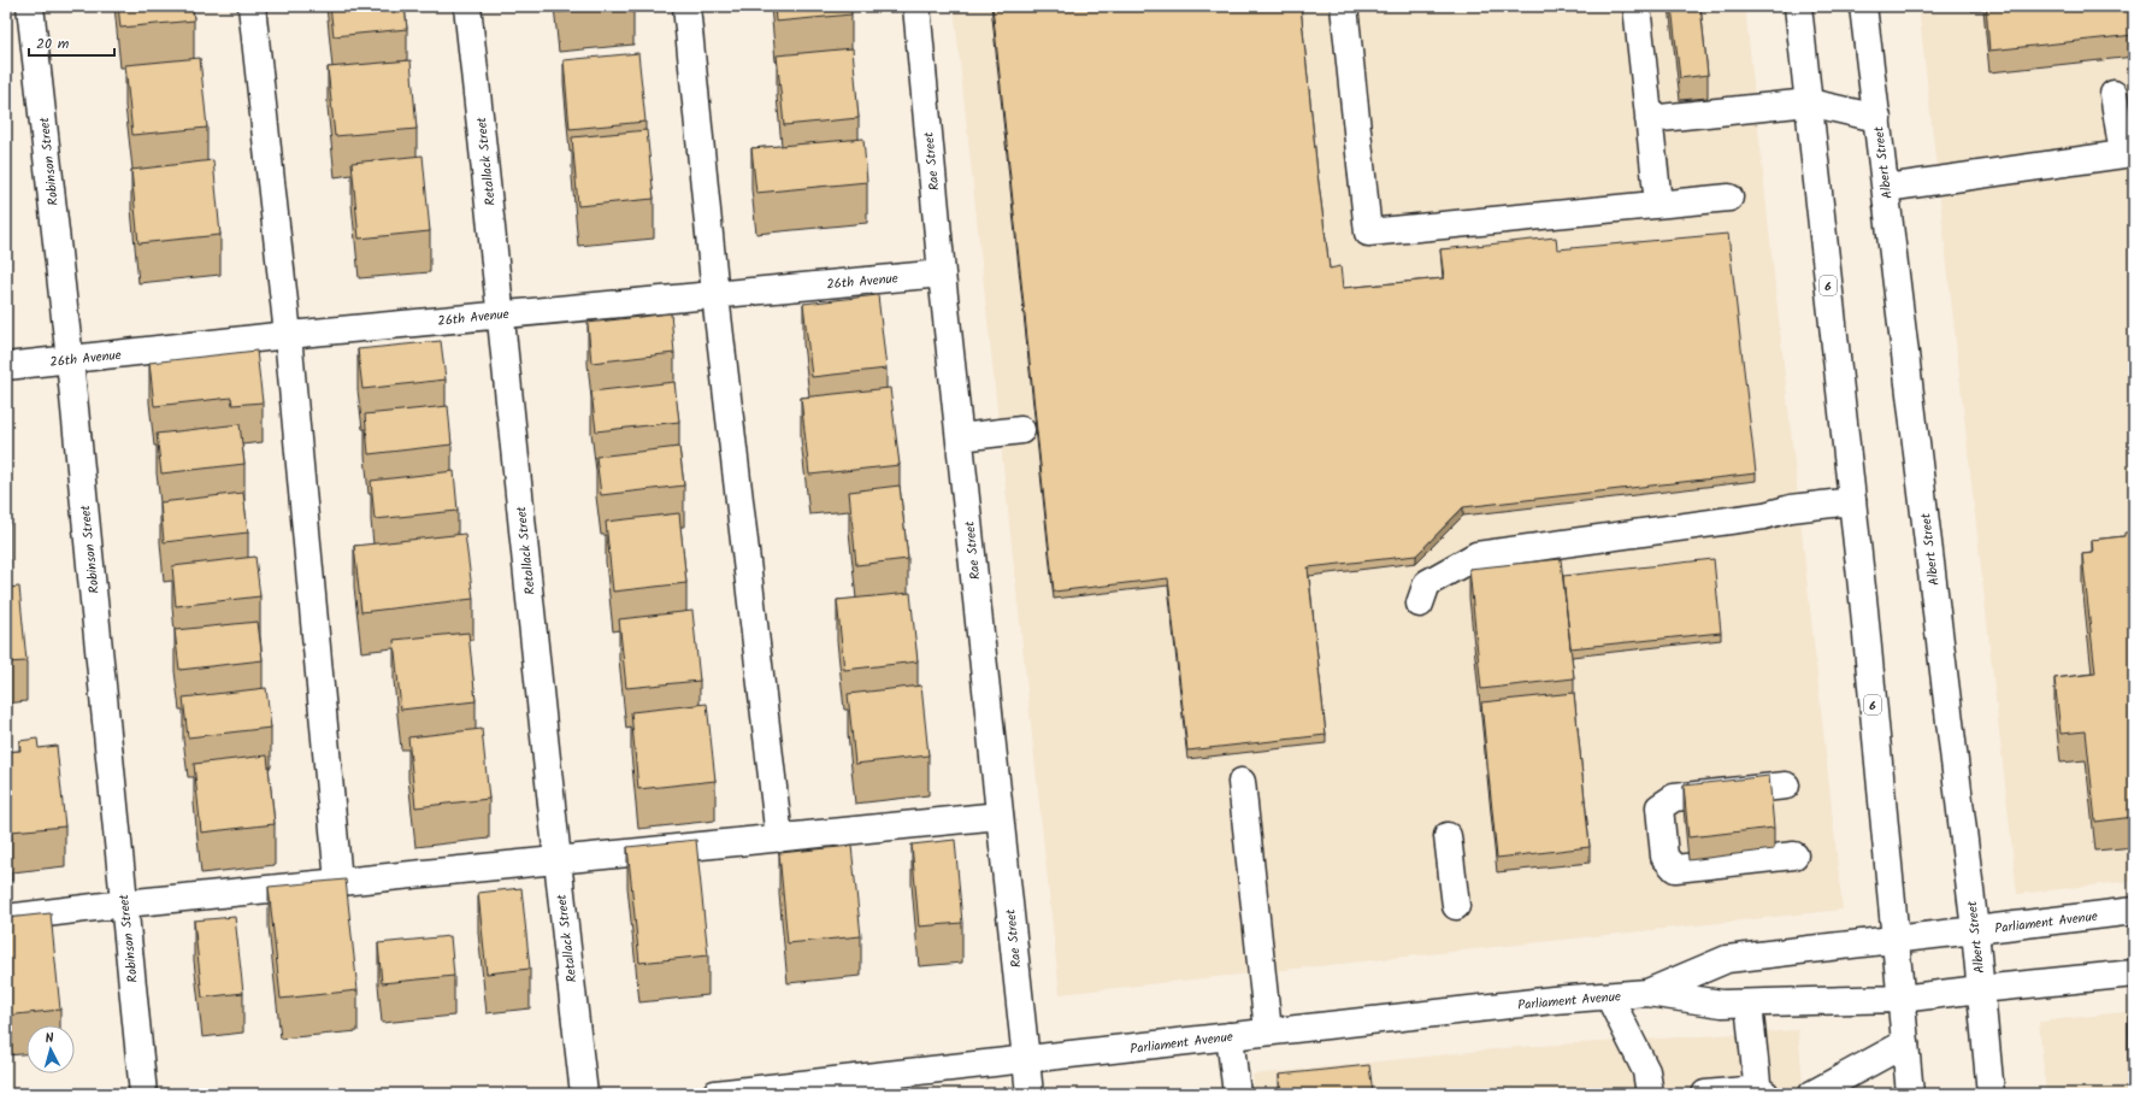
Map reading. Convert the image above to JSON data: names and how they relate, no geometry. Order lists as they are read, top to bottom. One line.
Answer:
{"streets":{"street":["Robinson Street","Retallack Street","Rae Street","Albert Street","26th Avenue","6","Parliament Avenue"]},"crossings":[["Robinson Street","26th Avenue"],["Retallack Street","26th Avenue"],["Rae Street","26th Avenue"],["Rae Street","Parliament Avenue"],["Albert Street","Parliament Avenue"],["6","Parliament Avenue"]],"scale_bar":"20 m","north":"top"}
